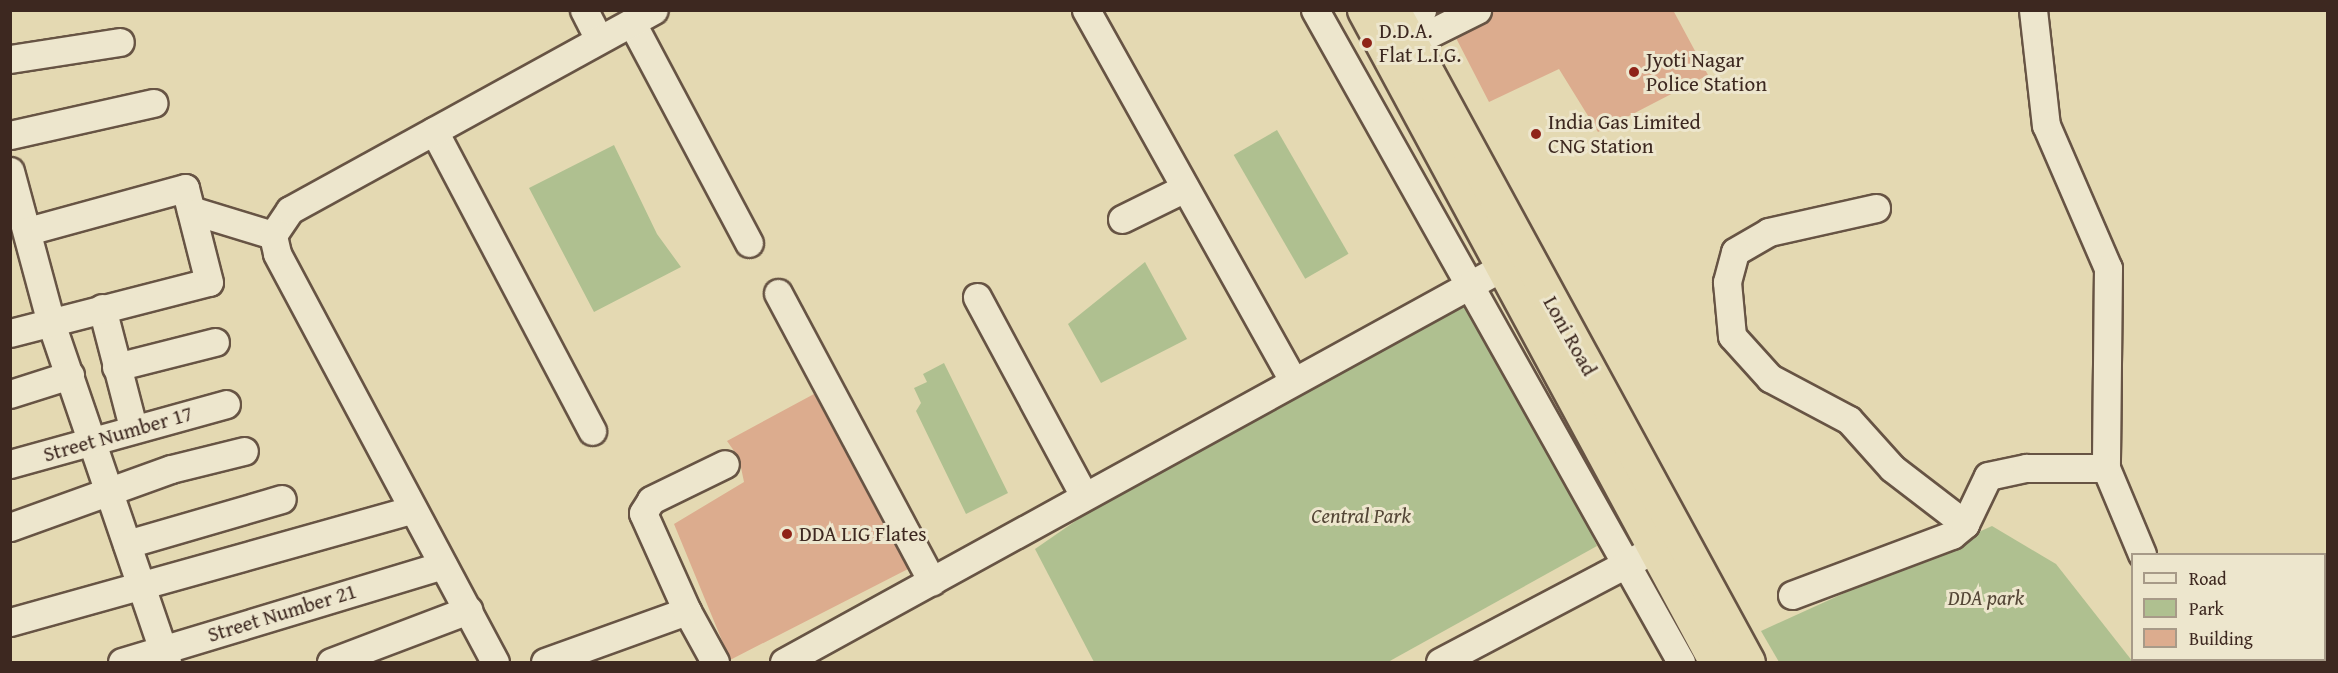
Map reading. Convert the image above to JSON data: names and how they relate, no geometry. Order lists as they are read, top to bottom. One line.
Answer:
{"streets":{"highway":["Loni Road"],"street":["Street Number 17","Street Number 21"]},"parks":["Central Park","DDA park"],"places":["D.D.A. Flat L.I.G.","Jyoti Nagar Police Station","India Gas Limited CNG Station","DDA LIG Flates"],"legend":["Road","Park","Building"]}
